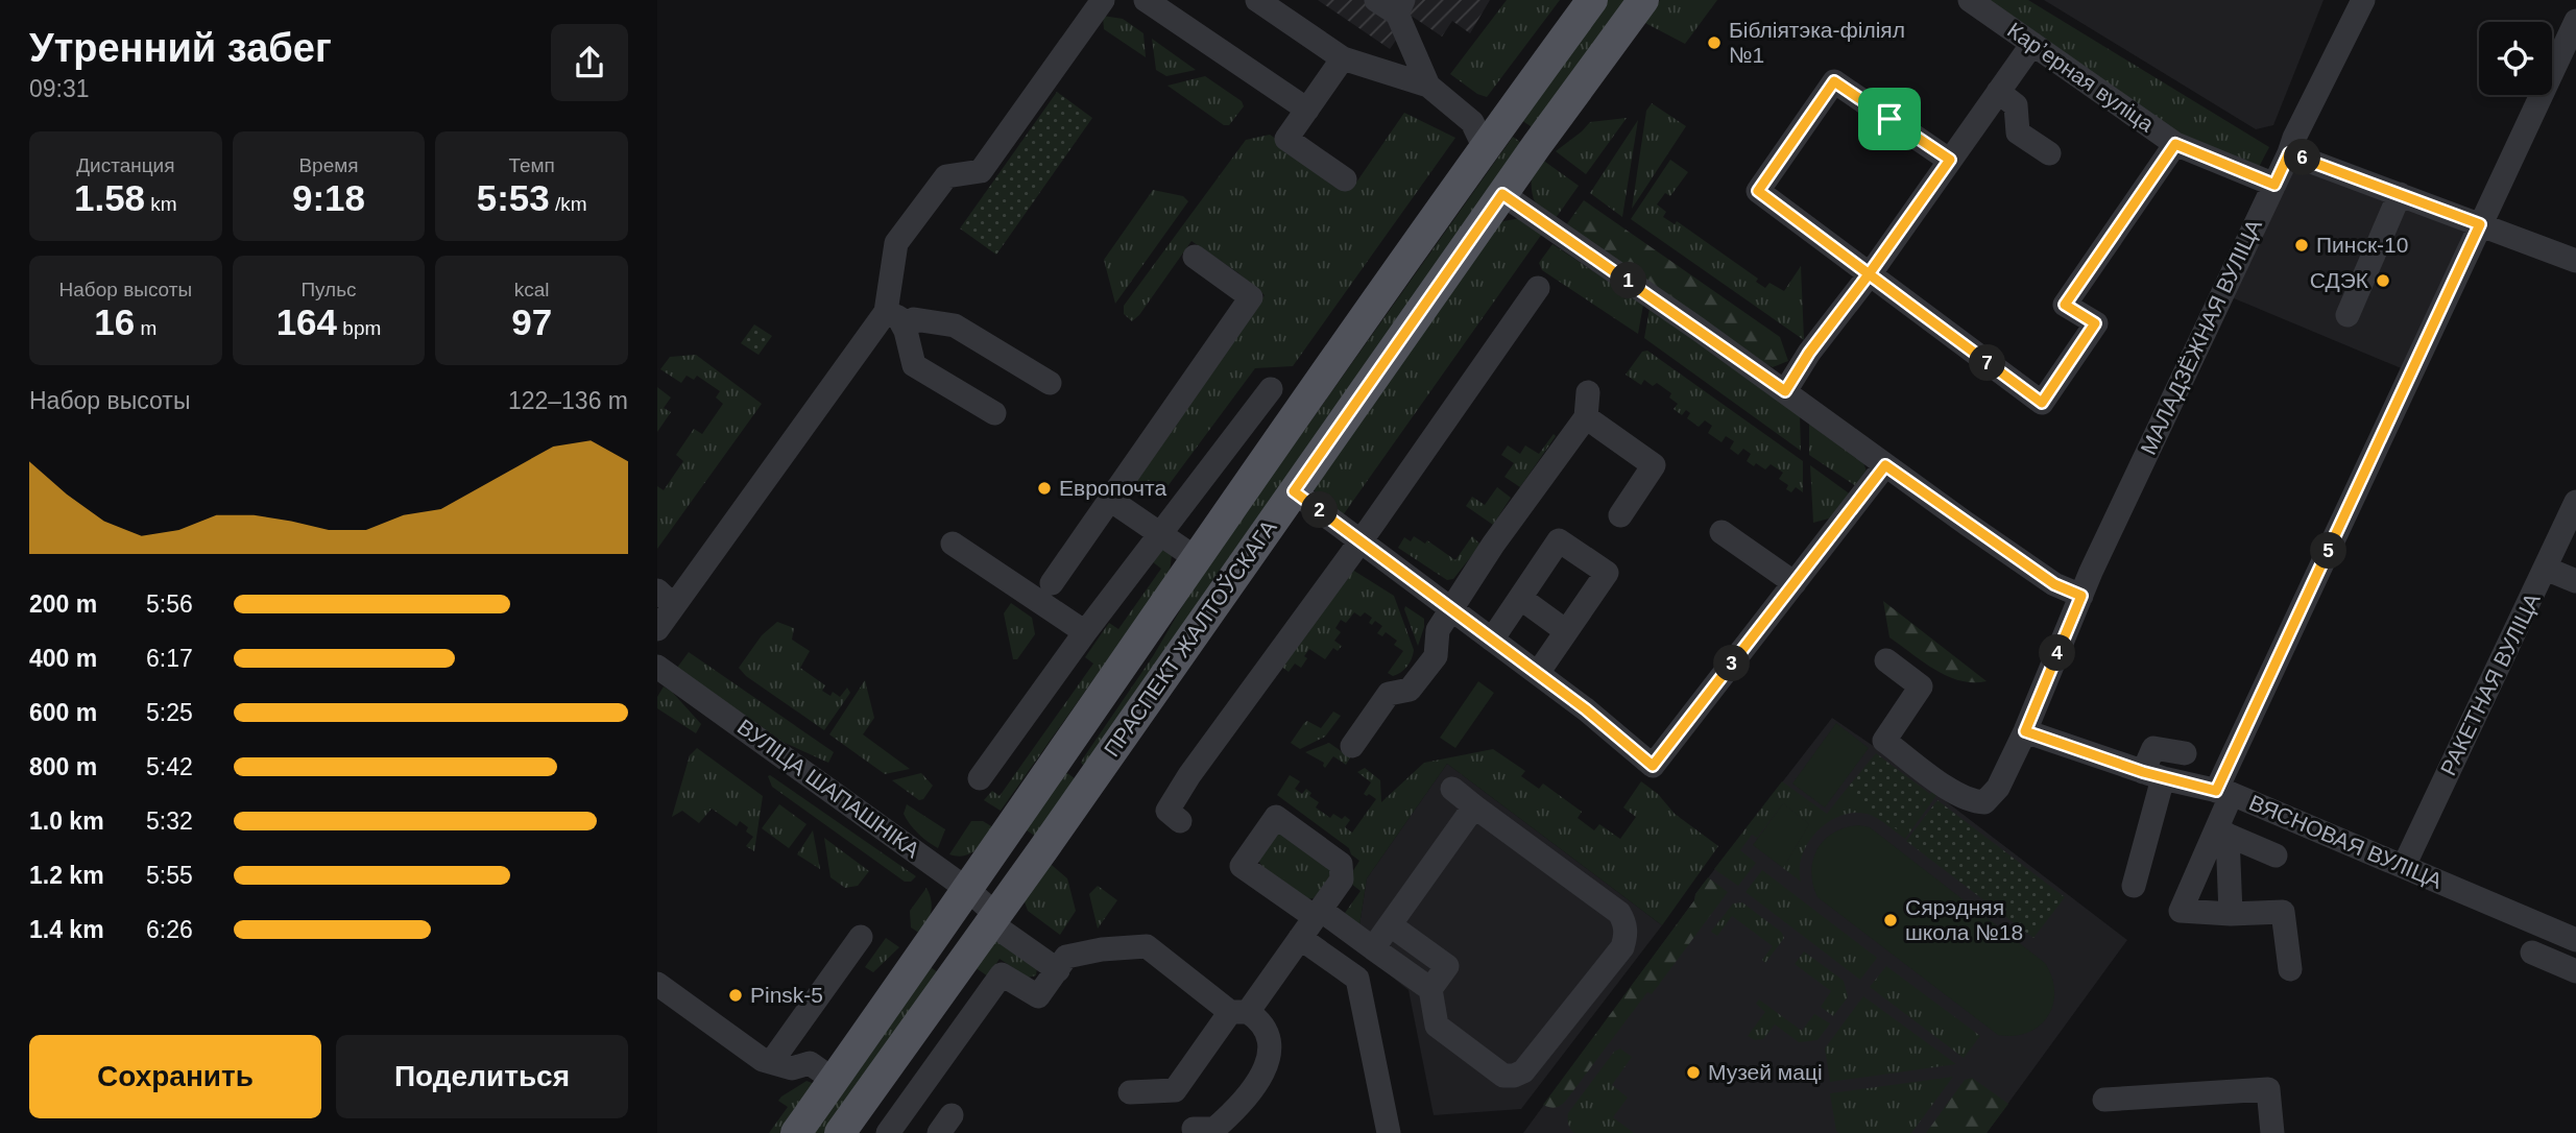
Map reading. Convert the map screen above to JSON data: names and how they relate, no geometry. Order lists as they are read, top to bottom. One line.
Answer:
{"streets":{"main road":["ПРАСПЕКТ ЖАЛТОЎСКАГА"],"street":["Карʼерная вуліца","МАЛАДЗЁЖНАЯ ВУЛІЦА","РАКЕТНАЯ ВУЛІЦА","ВУЛІЦА ШАПАШНІКА","ВЯСНОВАЯ ВУЛІЦА"]},"crossings":[["Карʼерная вуліца","МАЛАДЗЁЖНАЯ ВУЛІЦА"],["МАЛАДЗЁЖНАЯ ВУЛІЦА","ВЯСНОВАЯ ВУЛІЦА"],["ПРАСПЕКТ ЖАЛТОЎСКАГА","ВУЛІЦА ШАПАШНІКА"],["РАКЕТНАЯ ВУЛІЦА","ВЯСНОВАЯ ВУЛІЦА"]],"places":["Бібліятэка-філіял №1","Пинск-10","СДЭК","Европочта","Сярэдняя школа №18","Pinsk-5","Музей маці"],"page":{"heading":["Утренний забег","09:31"],"stats":[["Дистанция","1.58 km"],["Время","9:18"],["Темп","5:53 /km"],["Набор высоты","16 m"],["Пульс","164 bpm"],["kcal","97"]],"pins":["6","1","7","2","5","4","3"],"chart":["Набор высоты","122–136 m"],"list":[{"name":"200 m","note":"5:56"},{"name":"400 m","note":"6:17"},{"name":"600 m","note":"5:25"},{"name":"800 m","note":"5:42"},{"name":"1.0 km","note":"5:32"},{"name":"1.2 km","note":"5:55"},{"name":"1.4 km","note":"6:26"}],"buttons":["Сохранить","Поделиться"]}}
